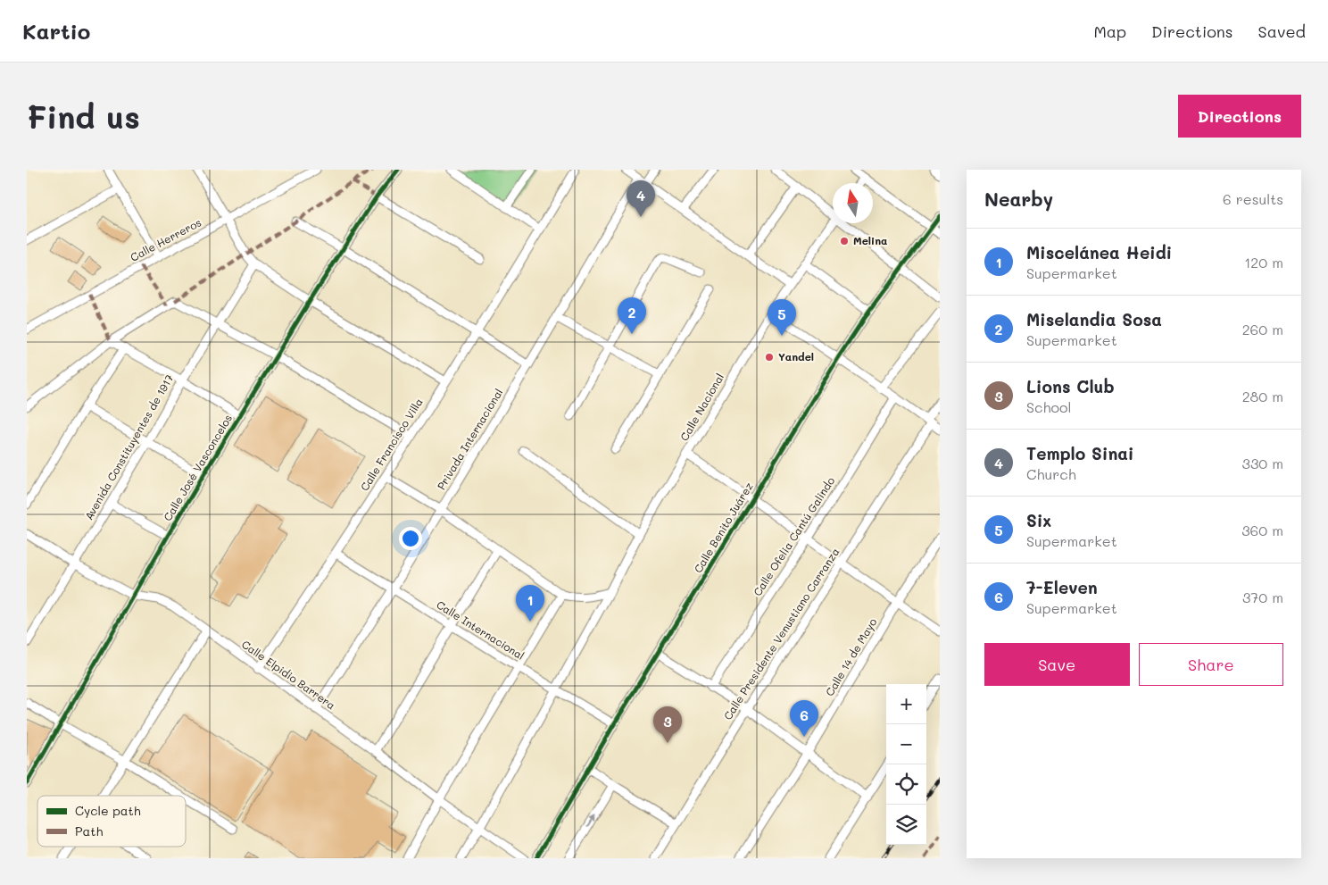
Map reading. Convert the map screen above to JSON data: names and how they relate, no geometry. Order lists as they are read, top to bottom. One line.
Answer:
{"streets":{"street":["Calle Herreros","Calle Nacional","Privada Internacional","Calle Francisco Villa","Avenida Constituyentes de 1917","Calle José Vasconcelos","Calle Benito Juárez","Calle Ofelia Cantú Galindo","Calle Internacional","Calle Presidente Venustiano Carranza","Calle 14 de Mayo","Calle Elpidio Barrera"]},"crossings":[["Calle Nacional","Calle Internacional"],["Calle Nacional","Calle Elpidio Barrera"],["Privada Internacional","Calle Internacional"],["Privada Internacional","Calle Elpidio Barrera"],["Calle Francisco Villa","Calle Internacional"],["Calle Francisco Villa","Calle Elpidio Barrera"],["Avenida Constituyentes de 1917","Calle Elpidio Barrera"],["Calle José Vasconcelos","Calle Elpidio Barrera"],["Calle Benito Juárez","Calle Internacional"]],"places":["Melina","Yandel"],"legend":["Cycle path","Path"],"north":"top","page":{"header":"Kartio","nav":["Map","Directions","Saved"],"buttons":["Directions",["Save","Share"]],"title":"Find us","heading":["Nearby","6 results"],"pins":["4","2","5","1","6","3"],"list":[{"mark":"1","name":"Miscelánea Heidi","note":"Supermarket","value":"120 m"},{"mark":"2","name":"Miselandia Sosa","note":"Supermarket","value":"260 m"},{"mark":"3","name":"Lions Club","note":"School","value":"280 m"},{"mark":"4","name":"Templo Sinai","note":"Church","value":"330 m"},{"mark":"5","name":"Six","note":"Supermarket","value":"360 m"},{"mark":"6","name":"7-Eleven","note":"Supermarket","value":"370 m"}],"map_buttons":["+","−"]}}
